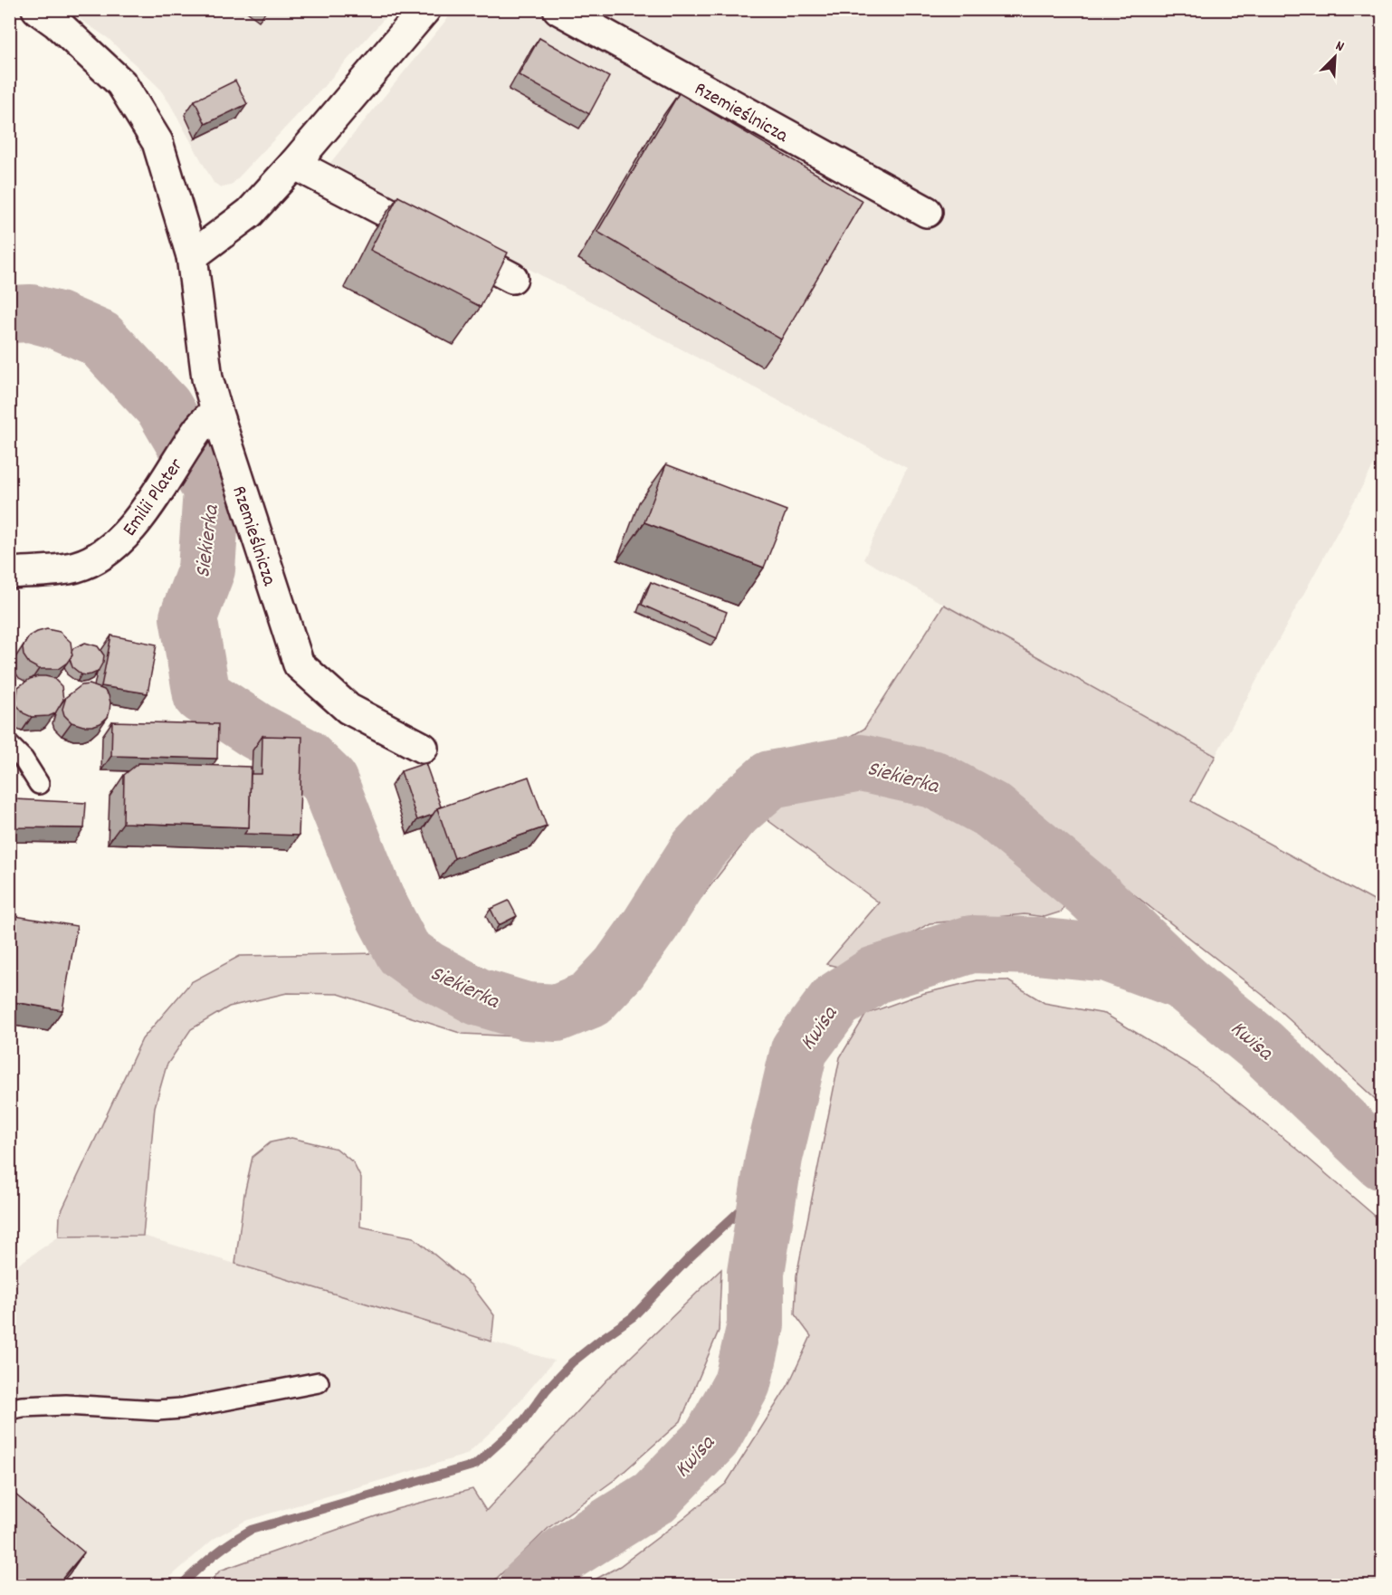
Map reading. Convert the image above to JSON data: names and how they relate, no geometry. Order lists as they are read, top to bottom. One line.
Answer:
{"streets":{"street":["Rzemieślnicza","Emilii Plater"]},"crossings":[["Rzemieślnicza","Emilii Plater"]],"water":["Siekierka","Kwisa"],"north":"top right"}
